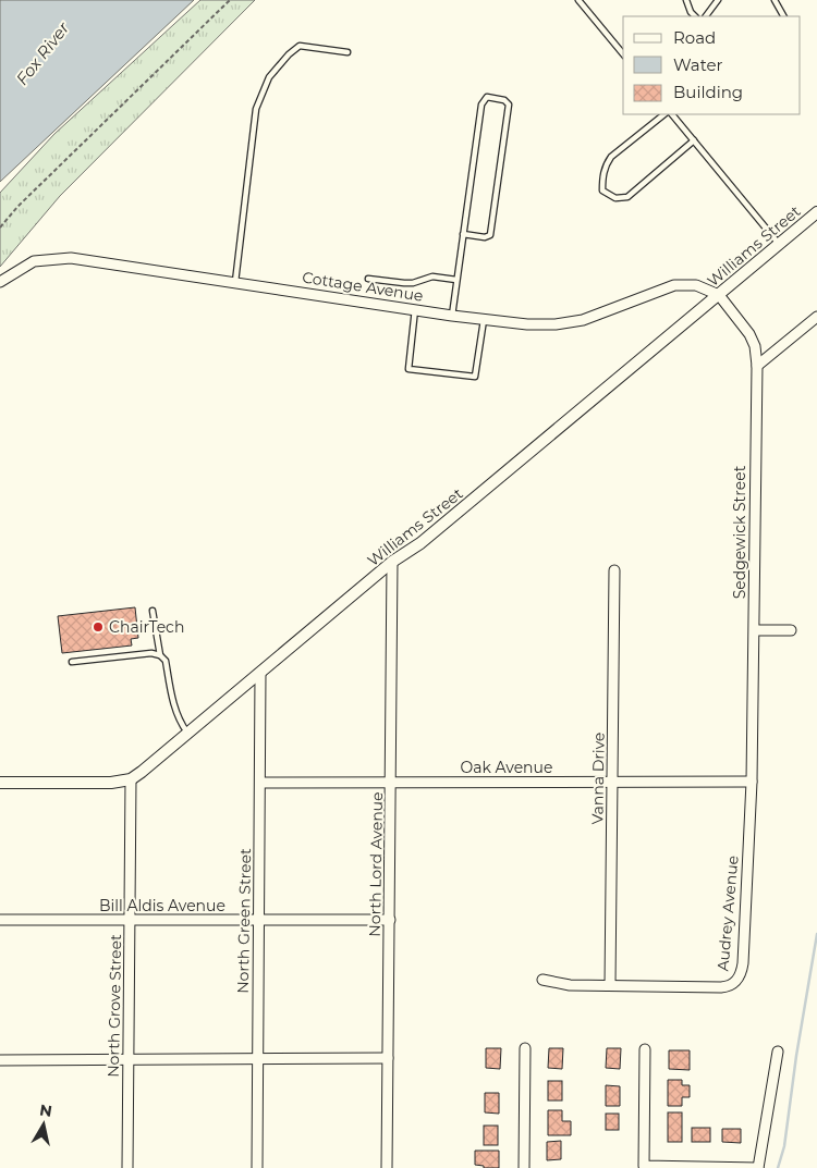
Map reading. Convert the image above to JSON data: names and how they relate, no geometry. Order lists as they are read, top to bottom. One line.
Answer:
{"streets":{"street":["Williams Street","Cottage Avenue","Sedgewick Street","Oak Avenue","Vanna Drive","North Lord Avenue","Bill Aldis Avenue","Audrey Avenue","North Green Street","North Grove Street"]},"crossings":[["Williams Street","Cottage Avenue"],["Williams Street","Sedgewick Street"],["Williams Street","North Lord Avenue"],["Williams Street","North Green Street"],["Williams Street","North Grove Street"],["Cottage Avenue","Sedgewick Street"],["Sedgewick Street","Oak Avenue"],["Sedgewick Street","Audrey Avenue"],["Oak Avenue","Vanna Drive"],["Oak Avenue","North Lord Avenue"],["Oak Avenue","Audrey Avenue"],["Oak Avenue","North Green Street"],["Vanna Drive","Audrey Avenue"],["North Lord Avenue","Bill Aldis Avenue"],["Bill Aldis Avenue","North Green Street"],["Bill Aldis Avenue","North Grove Street"]],"water":["Fox River"],"places":["ChairTech"],"legend":["Road","Water","Building"],"north":"top"}
